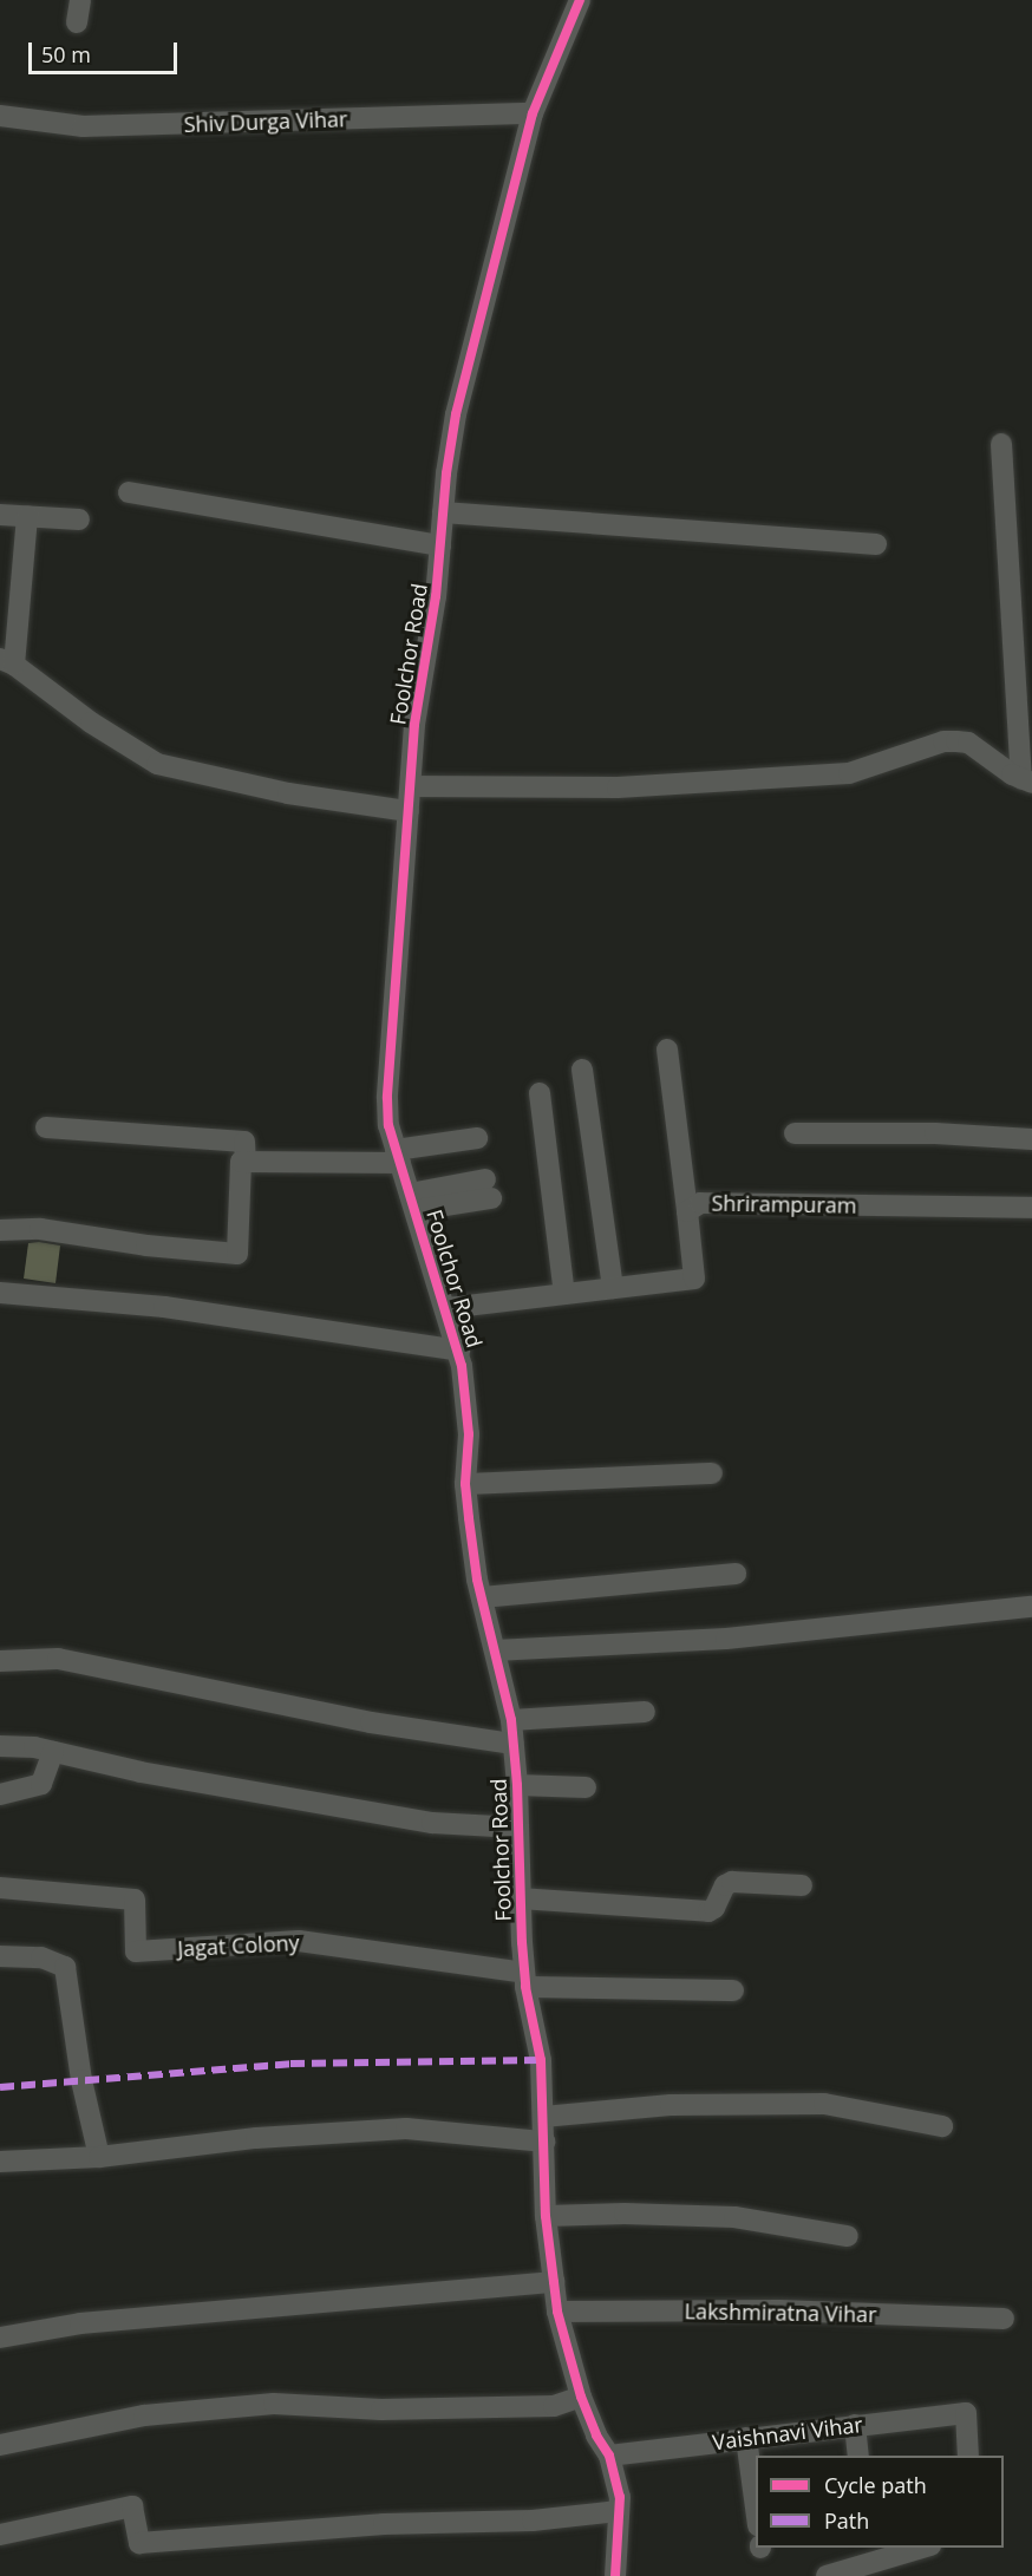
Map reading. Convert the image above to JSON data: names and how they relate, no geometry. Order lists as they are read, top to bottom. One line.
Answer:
{"streets":{"street":["Shiv Durga Vihar","Foolchor Road","Shrirampuram","Jagat Colony","Lakshmiratna Vihar","Vaishnavi Vihar"]},"crossings":[["Shiv Durga Vihar","Foolchor Road"],["Foolchor Road","Shrirampuram"],["Foolchor Road","Jagat Colony"],["Foolchor Road","Lakshmiratna Vihar"],["Foolchor Road","Vaishnavi Vihar"]],"legend":["Cycle path","Path"],"scale_bar":"50 m"}
